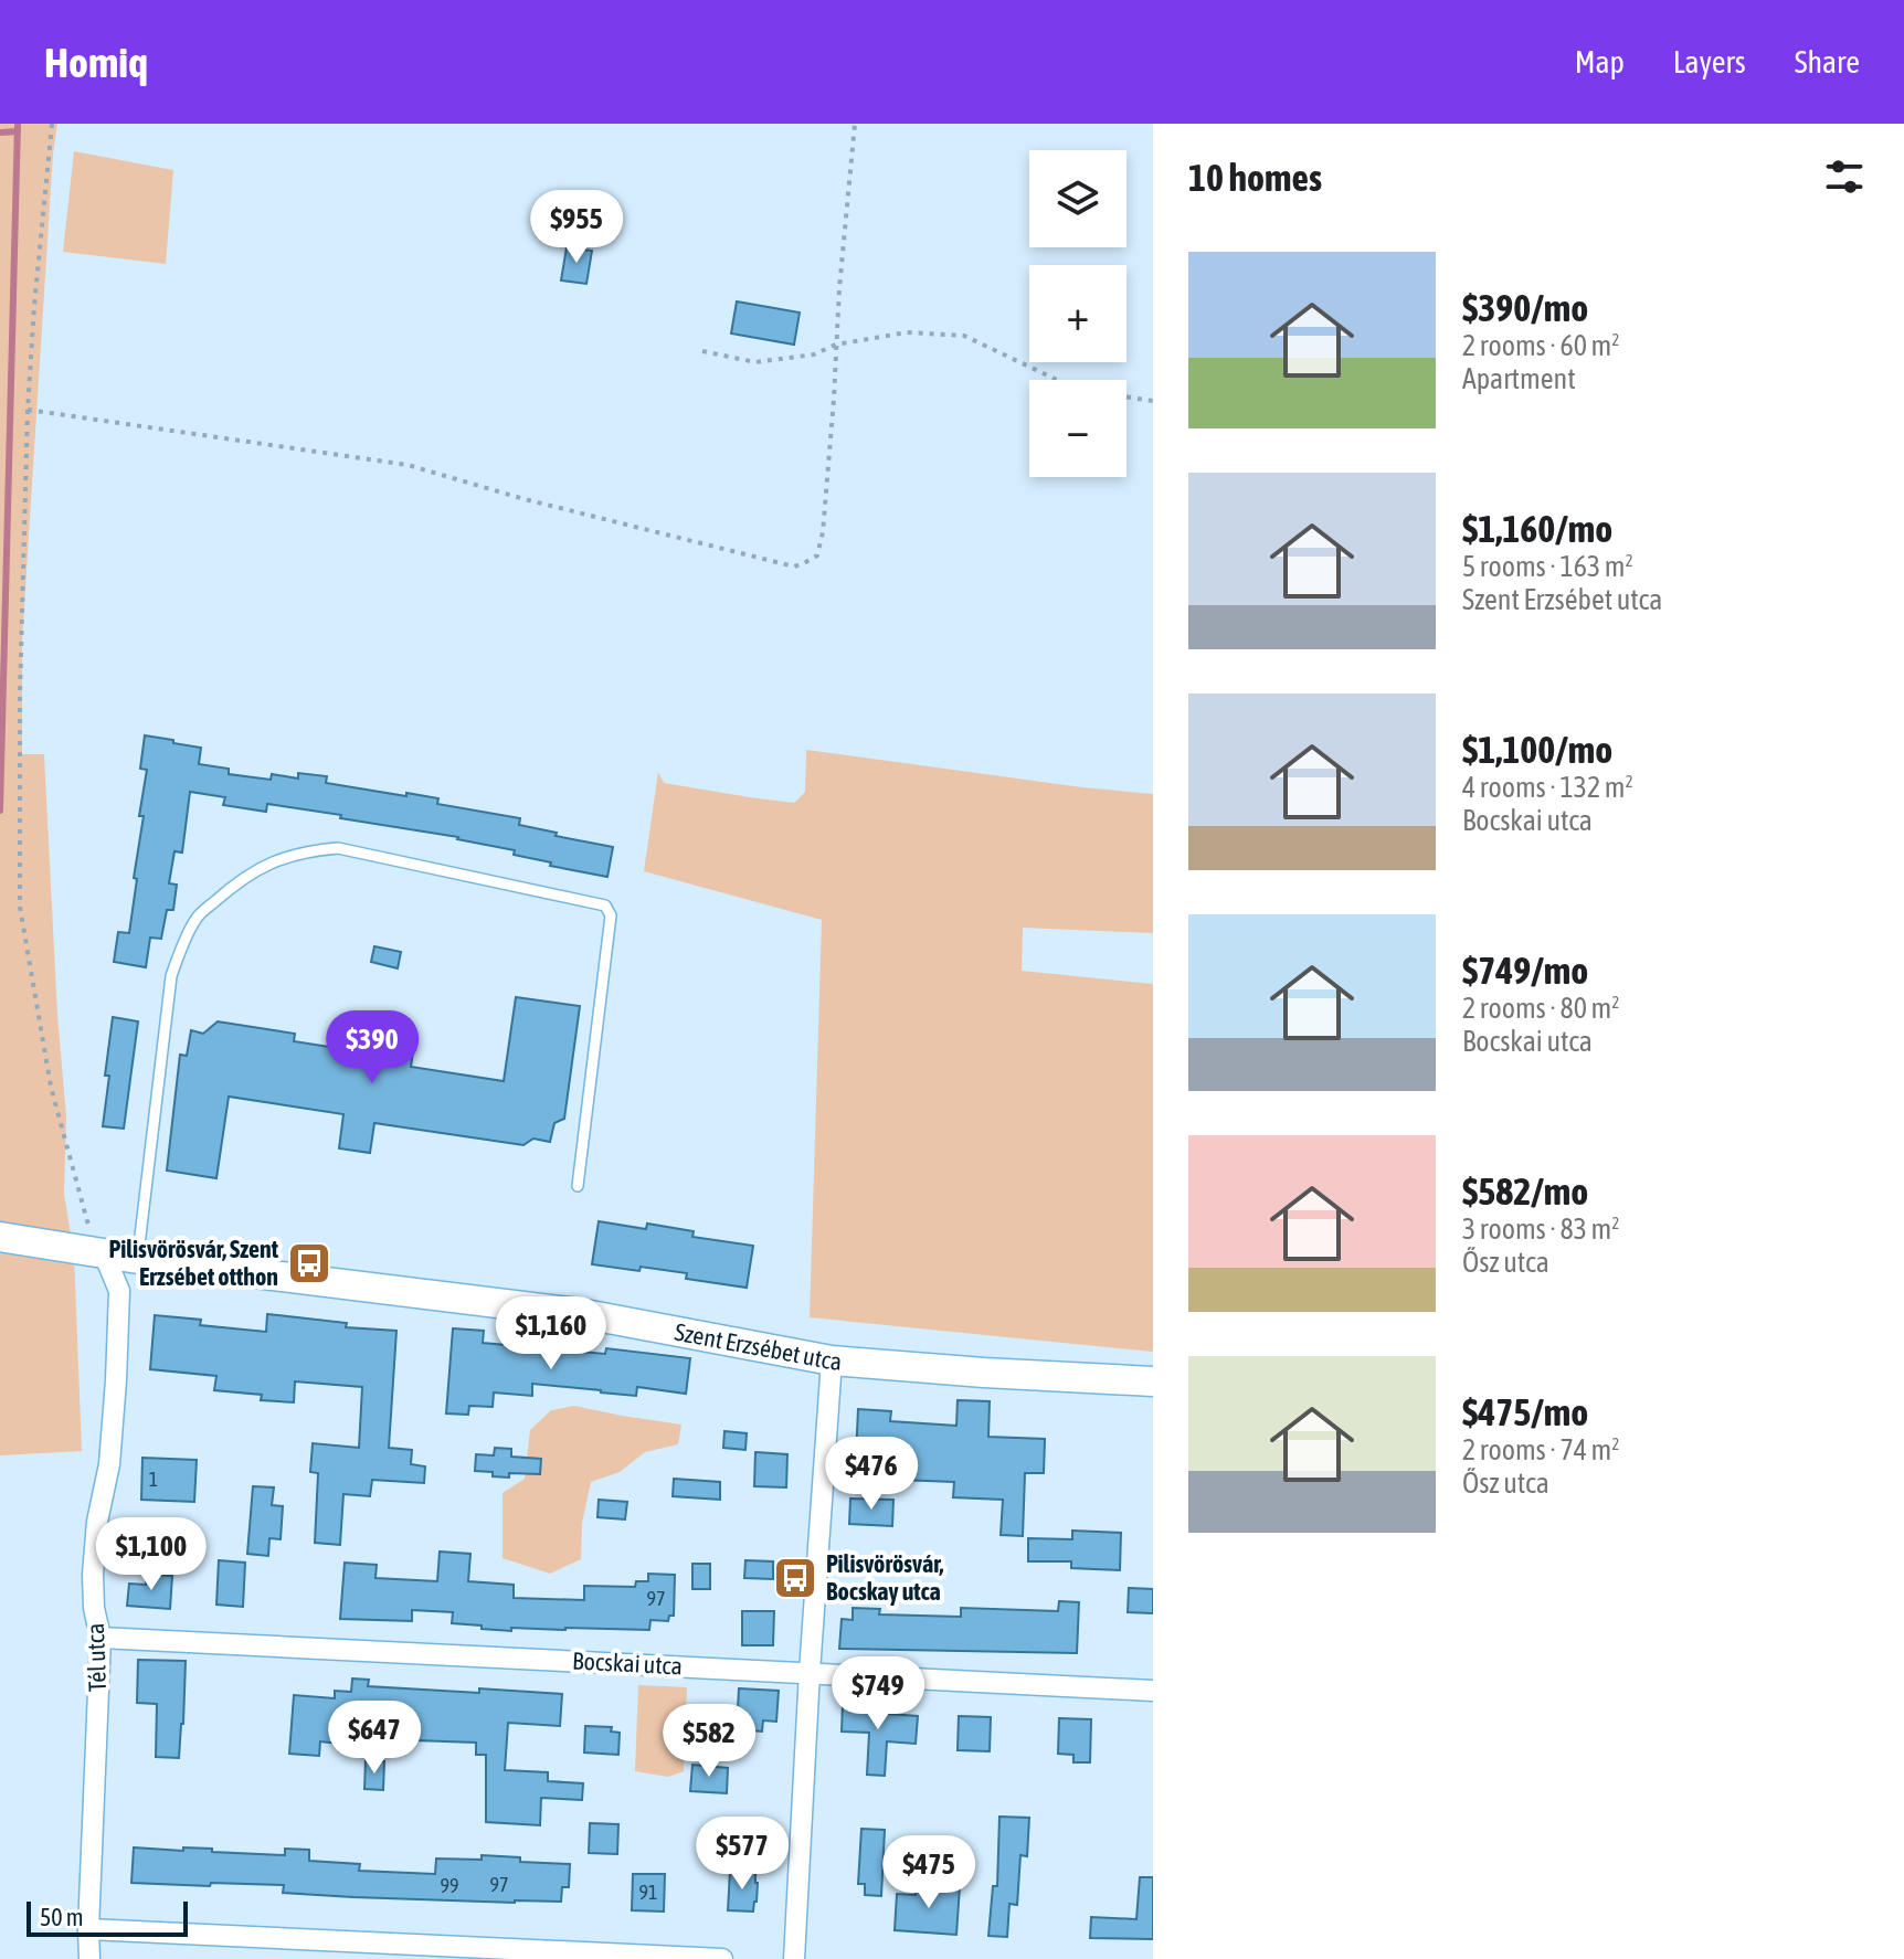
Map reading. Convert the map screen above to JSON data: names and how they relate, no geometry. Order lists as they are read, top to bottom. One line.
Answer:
{"streets":{"street":["Szent Erzsébet utca","Tél utca","Bocskai utca"]},"crossings":[["Szent Erzsébet utca","Tél utca"],["Tél utca","Bocskai utca"]],"places":{"bus stop":["Pilisvörösvár, Szent Erzsébet otthon","Pilisvörösvár, Bocskay utca"]},"house_numbers":["1","97","97","99","91"],"scale_bar":"50 m","page":{"header":"Homiq","nav":["Map","Layers","Share"],"heading":"10 homes","map_buttons":["+","−"],"price":["$955","$390","$1,160","$476","$1,100","$749","$647","$582","$577","$475"],"list":[{"name":"$390/mo","note":"2 rooms · 60 m² · Apartment"},{"name":"$1,160/mo","note":"5 rooms · 163 m² · Szent Erzsébet utca"},{"name":"$1,100/mo","note":"4 rooms · 132 m² · Bocskai utca"},{"name":"$749/mo","note":"2 rooms · 80 m² · Bocskai utca"},{"name":"$582/mo","note":"3 rooms · 83 m² · Ősz utca"},{"name":"$475/mo","note":"2 rooms · 74 m² · Ősz utca"}],"scale":"50 m"}}
